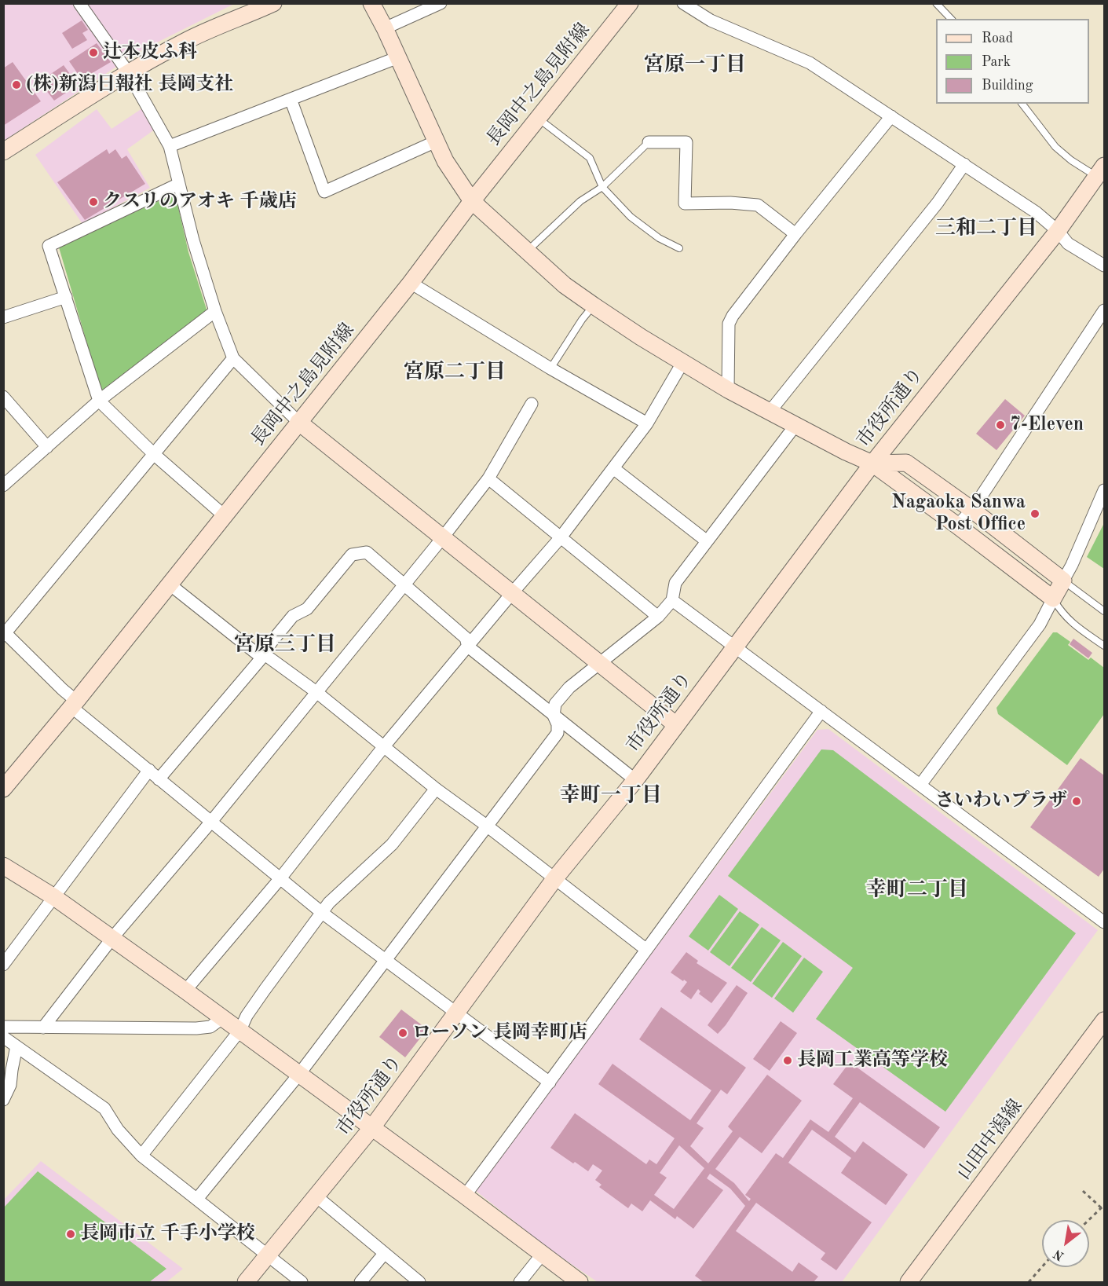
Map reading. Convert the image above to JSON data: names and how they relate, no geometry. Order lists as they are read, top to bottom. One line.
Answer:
{"streets":{"street":["長岡中之島見附線","市役所通り","山田中潟線"]},"districts":["宮原一丁目","三和二丁目","宮原二丁目","宮原三丁目","幸町一丁目","幸町二丁目"],"places":["辻本皮ふ科","(株)新潟日報社 長岡支社","クスリのアオキ 千歳店","7-Eleven","Nagaoka Sanwa Post Office","さいわいプラザ","ローソン 長岡幸町店","長岡工業高等学校","長岡市立 千手小学校"],"legend":["Road","Park","Building"],"north":"bottom left"}
